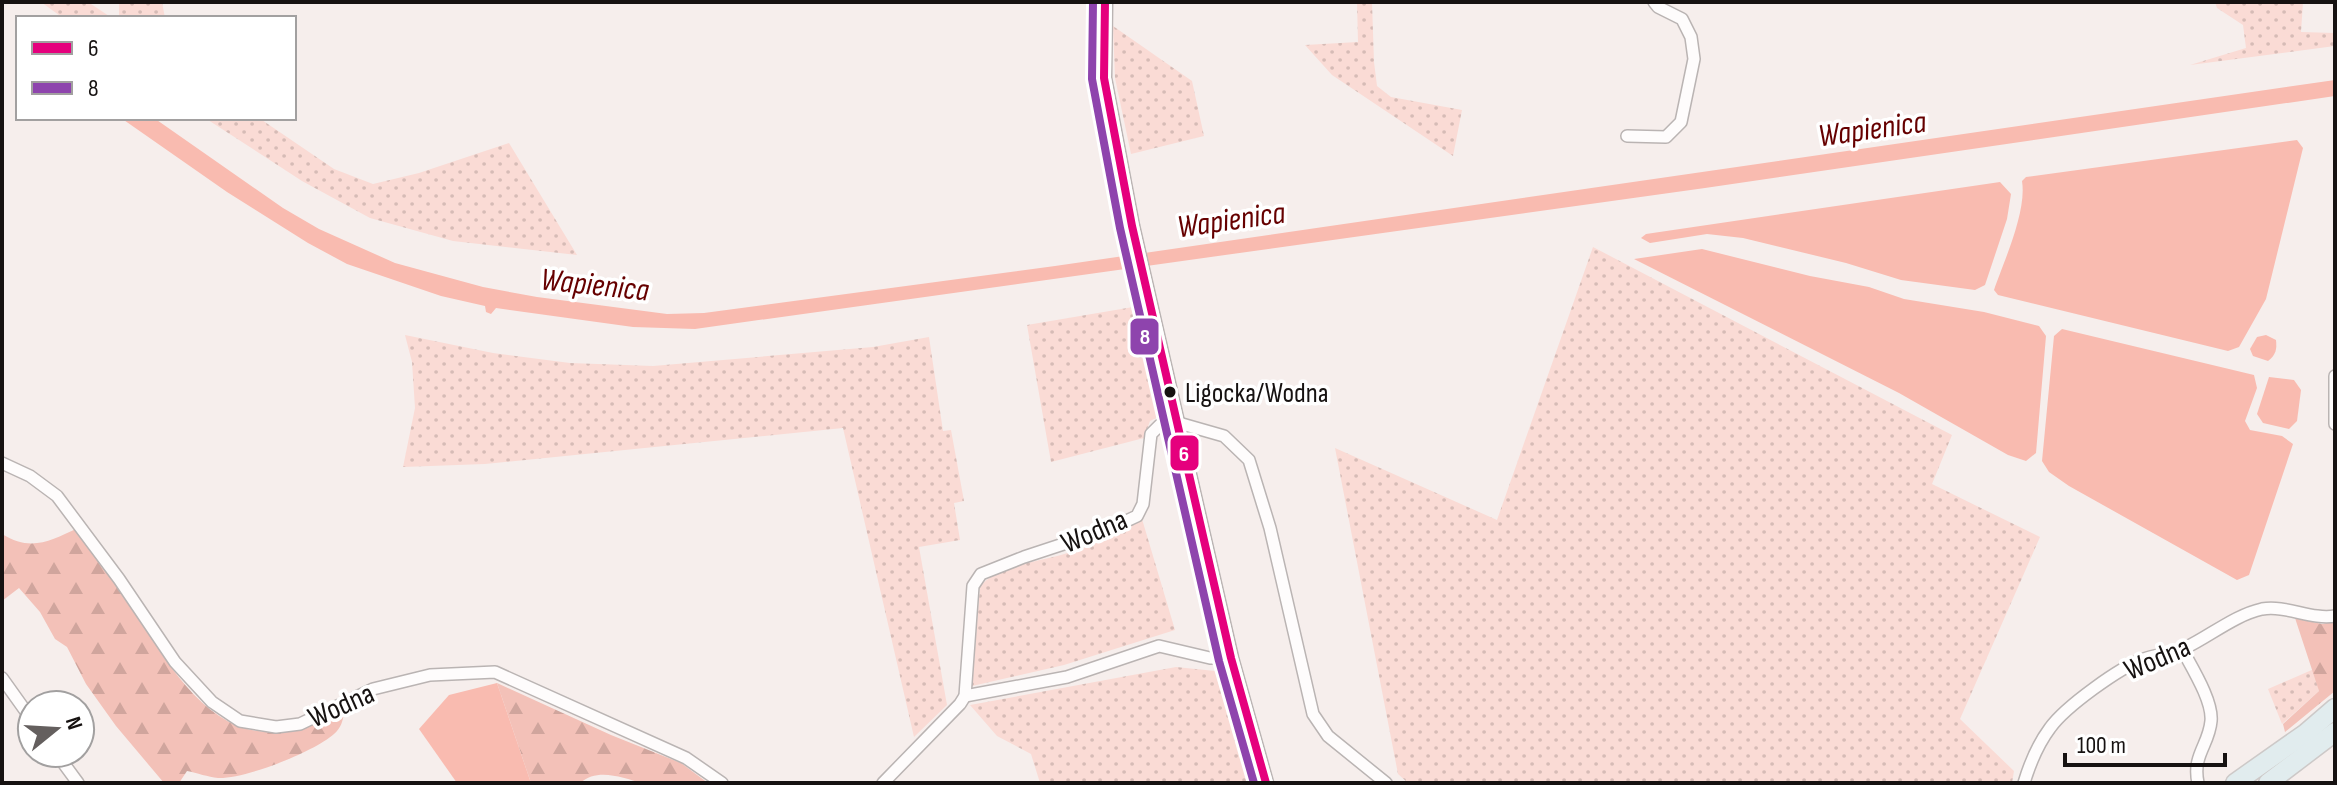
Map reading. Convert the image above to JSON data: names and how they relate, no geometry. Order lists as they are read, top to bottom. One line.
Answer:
{"streets":{"street":["Wodna"]},"water":["Wapienica"],"places":["Ligocka/Wodna"],"lines":["transit line 6","transit line 8"],"legend":["6","8"],"scale_bar":"100 m","north":"right"}
